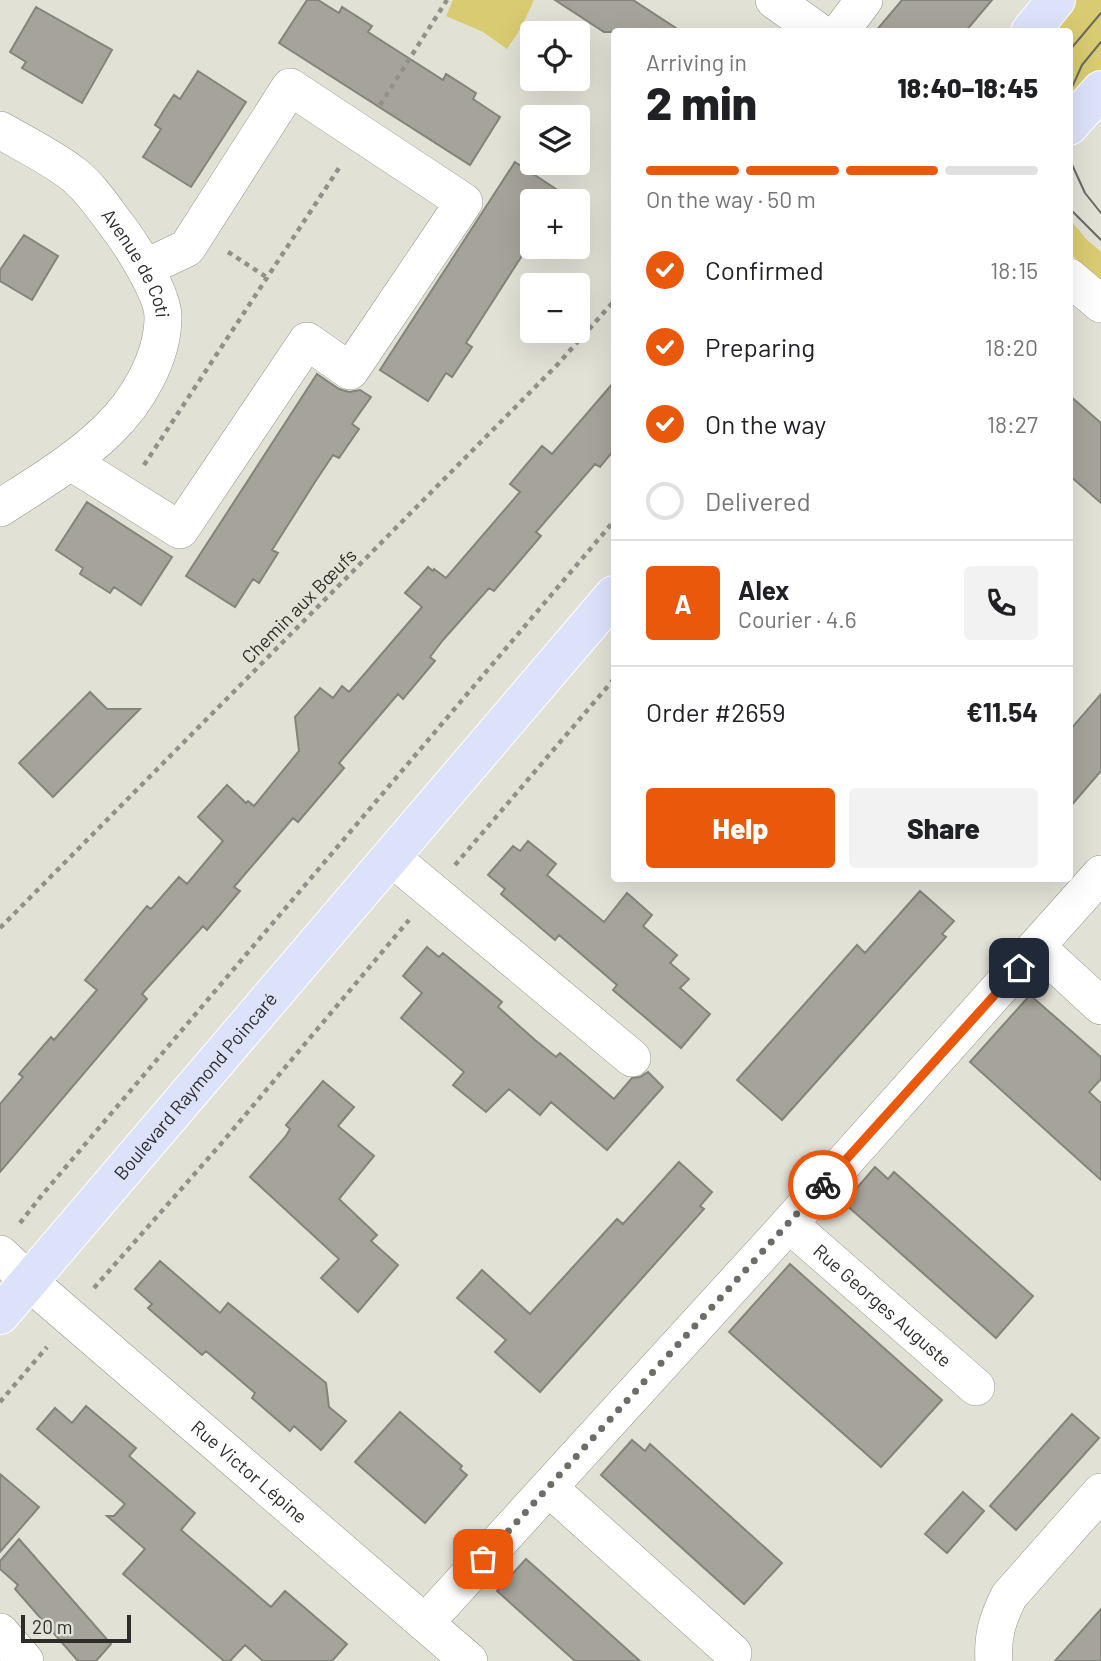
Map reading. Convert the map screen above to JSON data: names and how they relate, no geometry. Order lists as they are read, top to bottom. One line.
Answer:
{"streets":{"main road":["Boulevard Raymond Poincaré"],"street":["Avenue de Coti","Rue Georges Auguste","Rue Victor Lépine"],"path":["Chemin aux Bœufs"]},"crossings":[["Boulevard Raymond Poincaré","Rue Victor Lépine"]],"scale_bar":"20 m","page":{"map_buttons":["+","−"],"heading":["2 min","Arriving in","18:40–18:45"],"panel":["Alex","Courier · 4.6","Order #2659","€11.54"],"bar":"On the way · 50 m","list":[["Confirmed","18:15"],["Preparing","18:20"],["On the way","18:27"],"Delivered"],"round":"A","buttons":["Help","Share"],"scale":"20 m"}}
